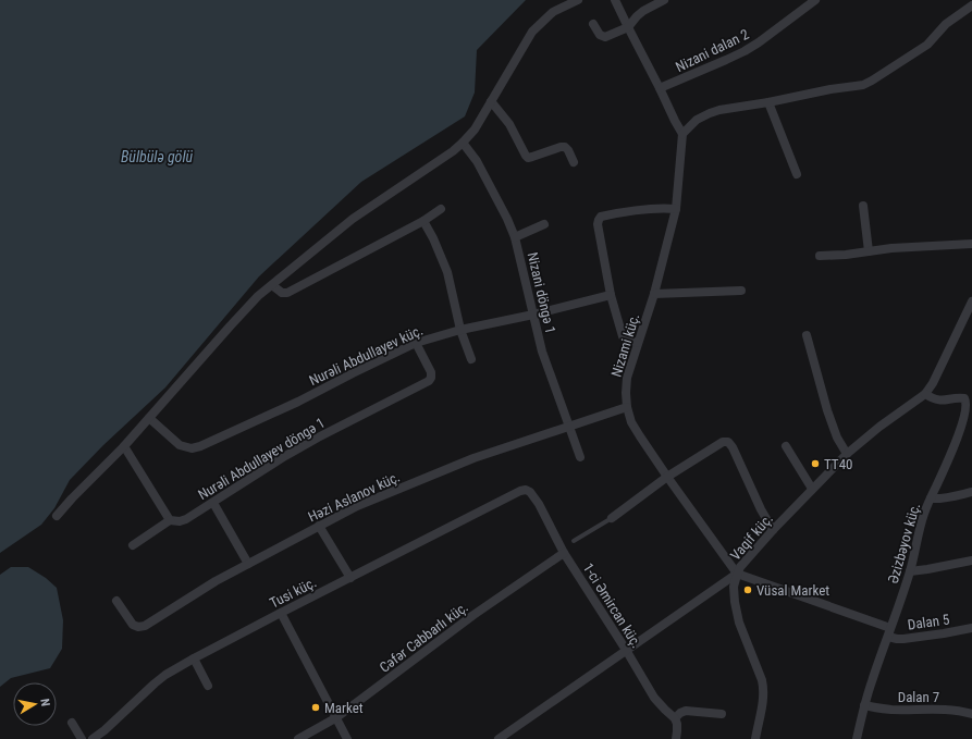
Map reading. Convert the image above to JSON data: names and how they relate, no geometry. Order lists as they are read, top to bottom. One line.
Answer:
{"streets":{"street":["Nizani dalan 2","Nizani döngə 1","Nizami küç.","Nurəli Abdullayev küç.","Nurəli Abdullayev döngə 1","Həzi Aslanov küç.","Vaqif küç.","Əzizbəyov küç.","Tusi küç.","1-ci Əmircan küç.","Dalan 5","Cəfər Cabbarlı küç.","Dalan 7"]},"crossings":[["Nizani döngə 1","Nurəli Abdullayev küç."],["Nizani döngə 1","Həzi Aslanov küç."],["Nizami küç.","Həzi Aslanov küç."],["Nizami küç.","Vaqif küç."],["Nurəli Abdullayev küç.","Nurəli Abdullayev döngə 1"],["Vaqif küç.","Əzizbəyov küç."],["Vaqif küç.","1-ci Əmircan küç."],["Əzizbəyov küç.","Dalan 5"],["Əzizbəyov küç.","Dalan 7"],["Tusi küç.","1-ci Əmircan küç."],["1-ci Əmircan küç.","Cəfər Cabbarlı küç."]],"water":["Bülbülə gölü"],"places":["TT40","Vüsal Market","Market"],"north":"right"}
